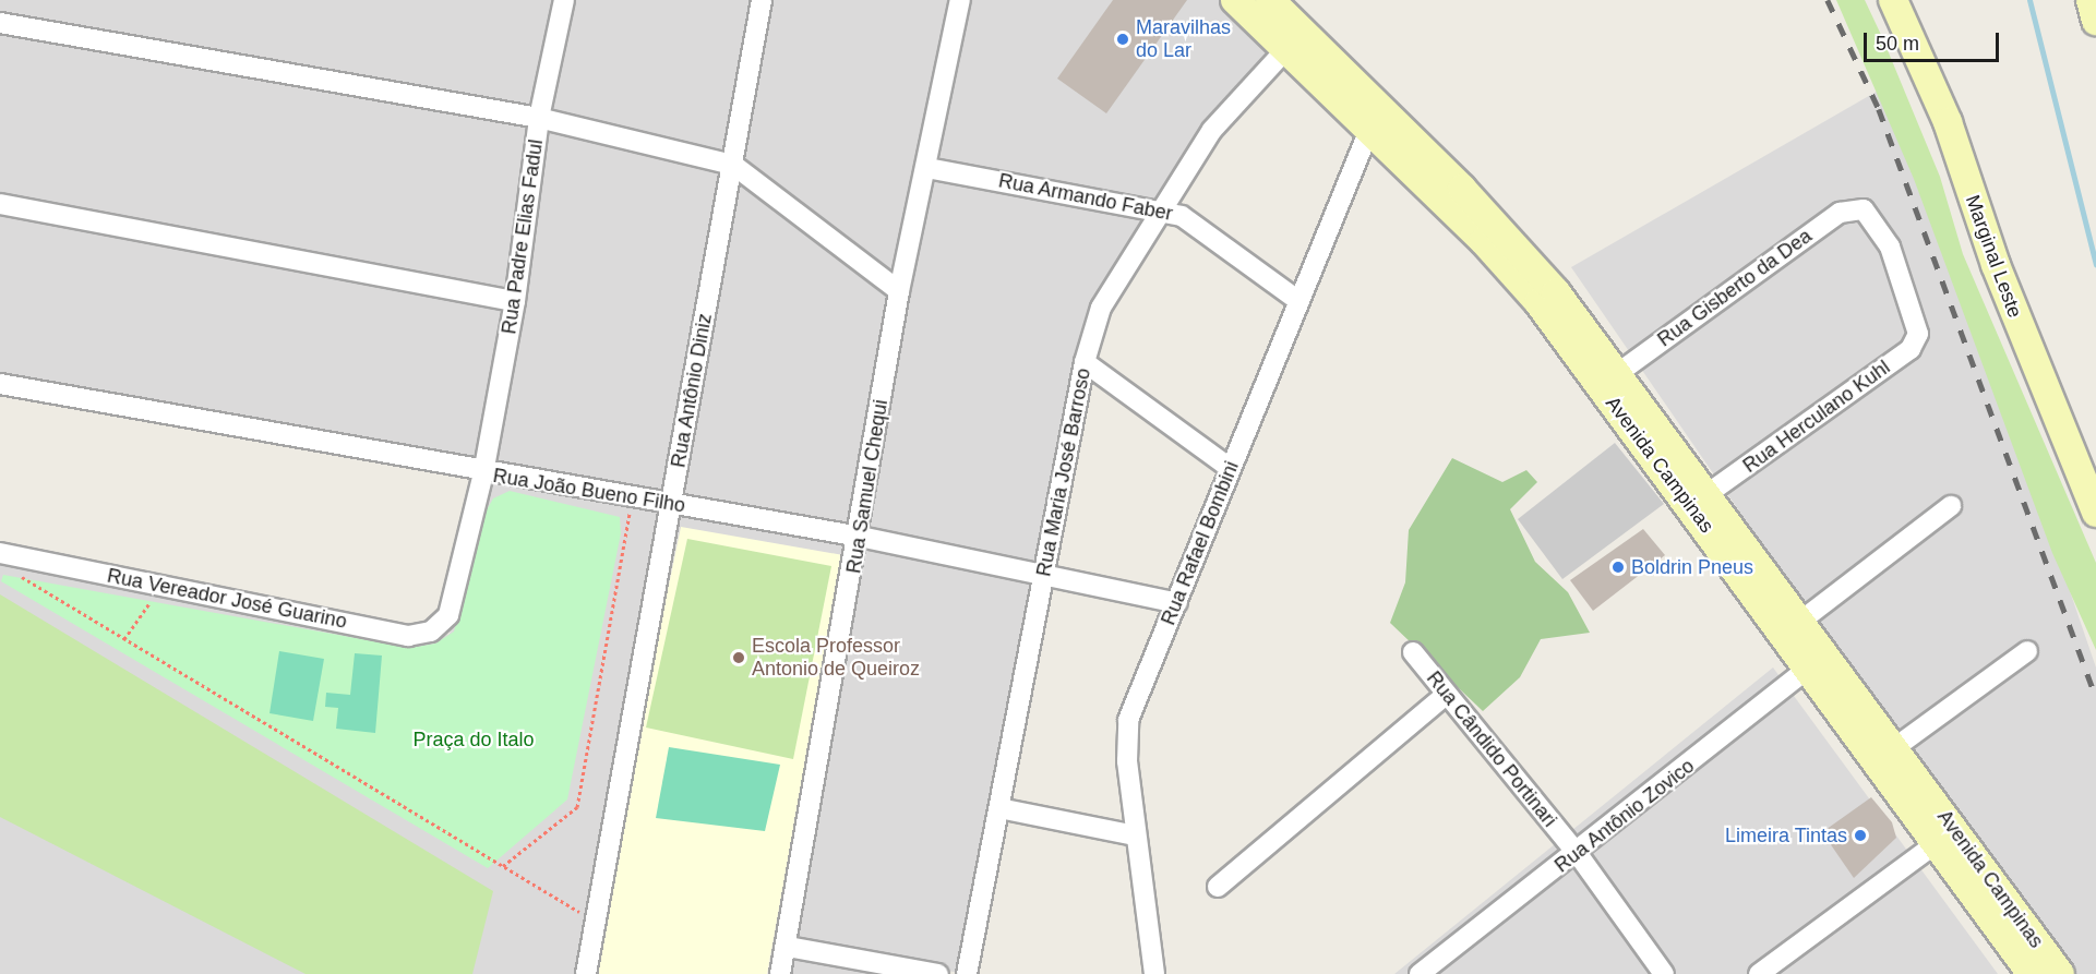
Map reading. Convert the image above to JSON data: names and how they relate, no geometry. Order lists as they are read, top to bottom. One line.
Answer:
{"streets":{"main road":["Marginal Leste","Avenida Campinas"],"street":["Rua Armando Faber","Rua Padre Elias Fadul","Rua Gisberto da Dea","Rua Antônio Diniz","Rua Herculano Kuhl","Rua Maria José Barroso","Rua Samuel Chequi","Rua João Bueno Filho","Rua Rafael Bombini","Rua Vereador José Guarino","Rua Cândido Portinari","Rua Antônio Zovico"]},"crossings":[["Rua Armando Faber","Rua Maria José Barroso"],["Rua Armando Faber","Rua Samuel Chequi"],["Rua Armando Faber","Rua Rafael Bombini"],["Rua Padre Elias Fadul","Rua João Bueno Filho"],["Rua Padre Elias Fadul","Rua Vereador José Guarino"],["Rua Gisberto da Dea","Rua Herculano Kuhl"],["Rua Gisberto da Dea","Avenida Campinas"],["Rua Antônio Diniz","Rua João Bueno Filho"],["Rua Herculano Kuhl","Avenida Campinas"],["Avenida Campinas","Rua Maria José Barroso"],["Avenida Campinas","Rua Rafael Bombini"],["Avenida Campinas","Rua Antônio Zovico"],["Rua Maria José Barroso","Rua João Bueno Filho"],["Rua Samuel Chequi","Rua João Bueno Filho"],["Rua João Bueno Filho","Rua Rafael Bombini"],["Rua Cândido Portinari","Rua Antônio Zovico"]],"parks":["Praça do Italo"],"places":["Maravilhas do Lar","Boldrin Pneus","Escola Professor Antonio de Queiroz","Limeira Tintas"],"scale_bar":"50 m"}
